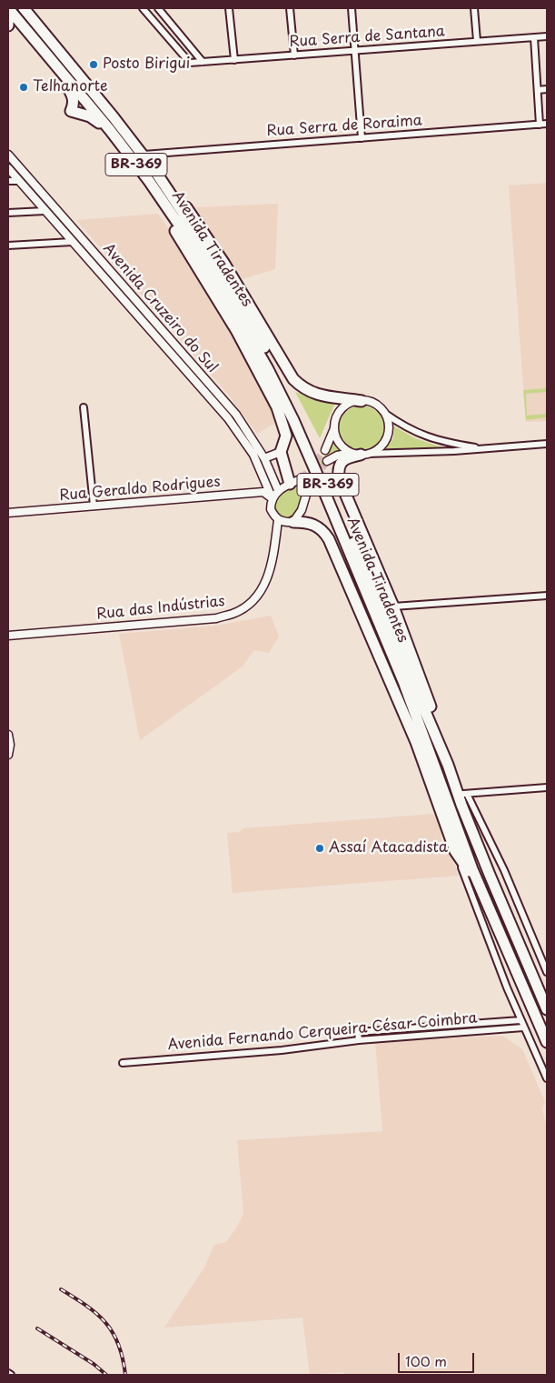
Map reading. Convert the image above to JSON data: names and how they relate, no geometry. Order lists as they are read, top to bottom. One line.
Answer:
{"streets":{"highway":["BR-369","Avenida Tiradentes"],"street":["Rua Serra de Santana","Rua Serra de Roraima","Avenida Cruzeiro do Sul","Rua Geraldo Rodrigues","Rua das Indústrias","Avenida Fernando Cerqueira César Coimbra"]},"crossings":[["Rua Serra de Roraima","Avenida Tiradentes"],["Avenida Cruzeiro do Sul","Rua Geraldo Rodrigues"],["Avenida Cruzeiro do Sul","Rua das Indústrias"]],"places":["Posto Birigui","Telhanorte","Assaí Atacadista"],"scale_bar":"100 m"}
